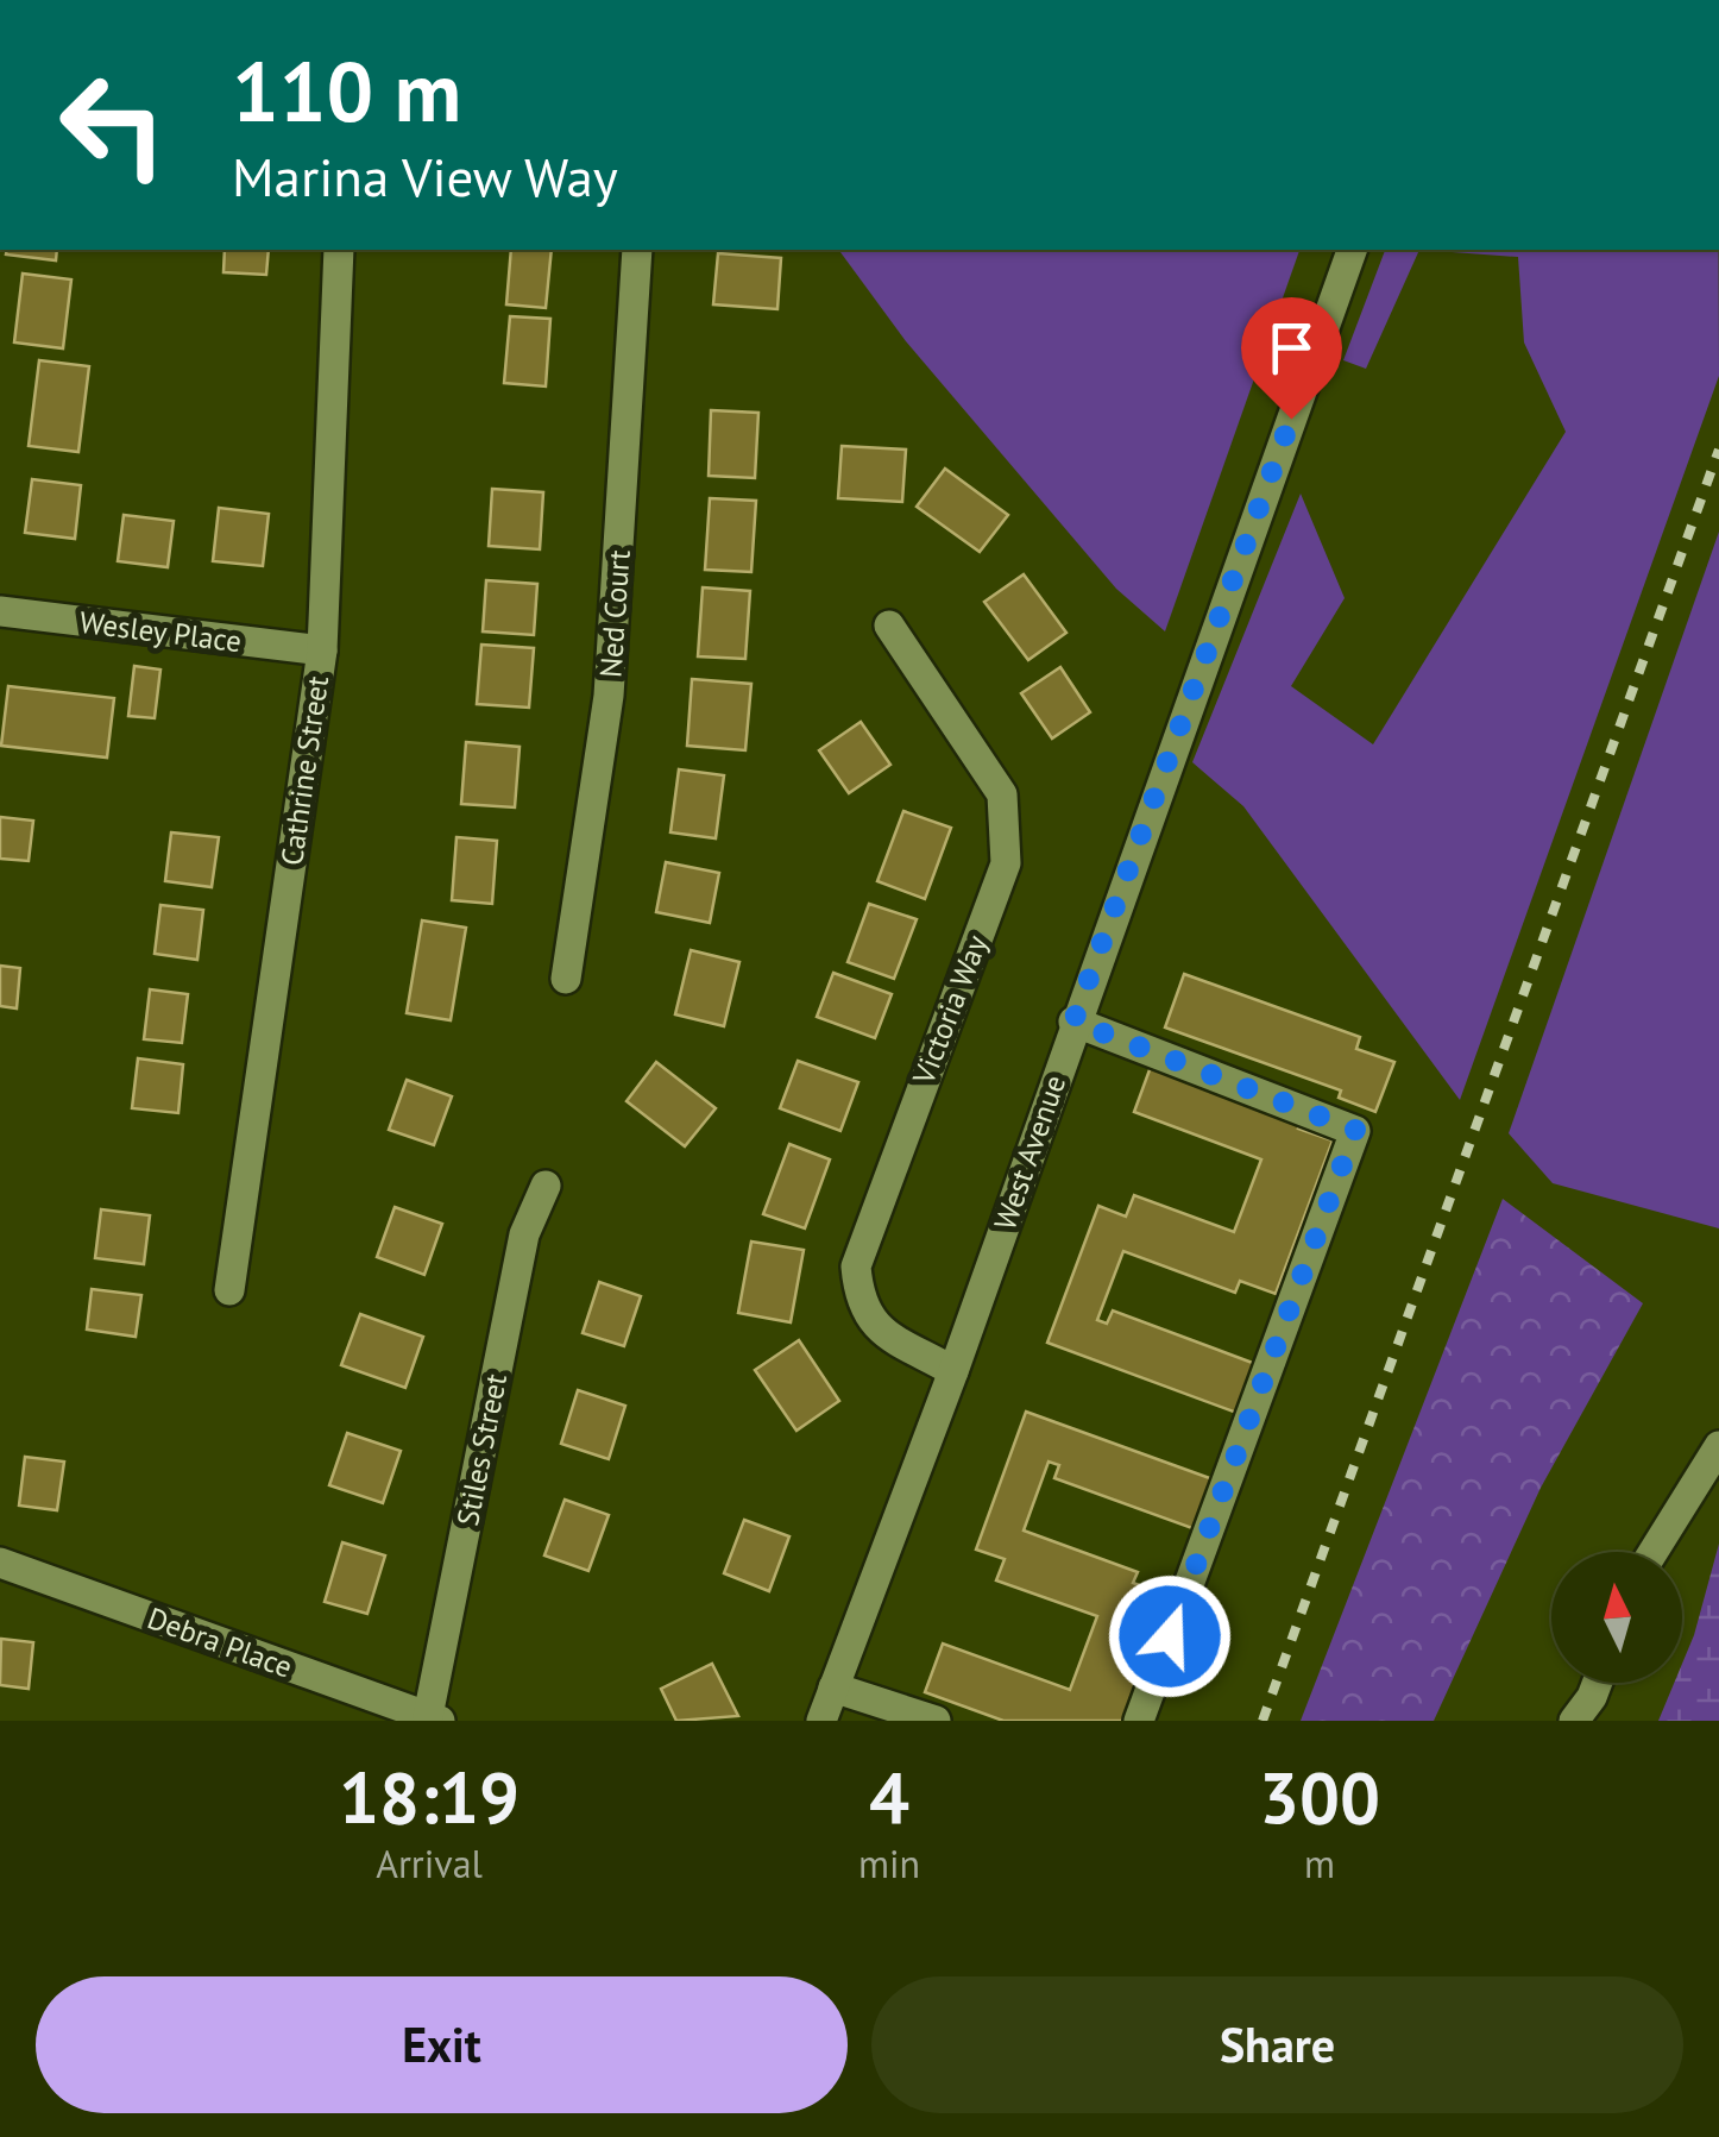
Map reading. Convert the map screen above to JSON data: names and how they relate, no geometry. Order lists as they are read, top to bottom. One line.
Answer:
{"streets":{"street":["Ned Court","Wesley Place","Cathrine Street","Victoria Way","West Avenue","Stiles Street","Debra Place"]},"crossings":[["Wesley Place","Cathrine Street"],["Victoria Way","West Avenue"],["Stiles Street","Debra Place"]],"north":"top","page":{"turn":["110 m","Marina View Way"],"eta":["18:19","Arrival","4","min","300","m"],"buttons":["Exit","Share"]}}
